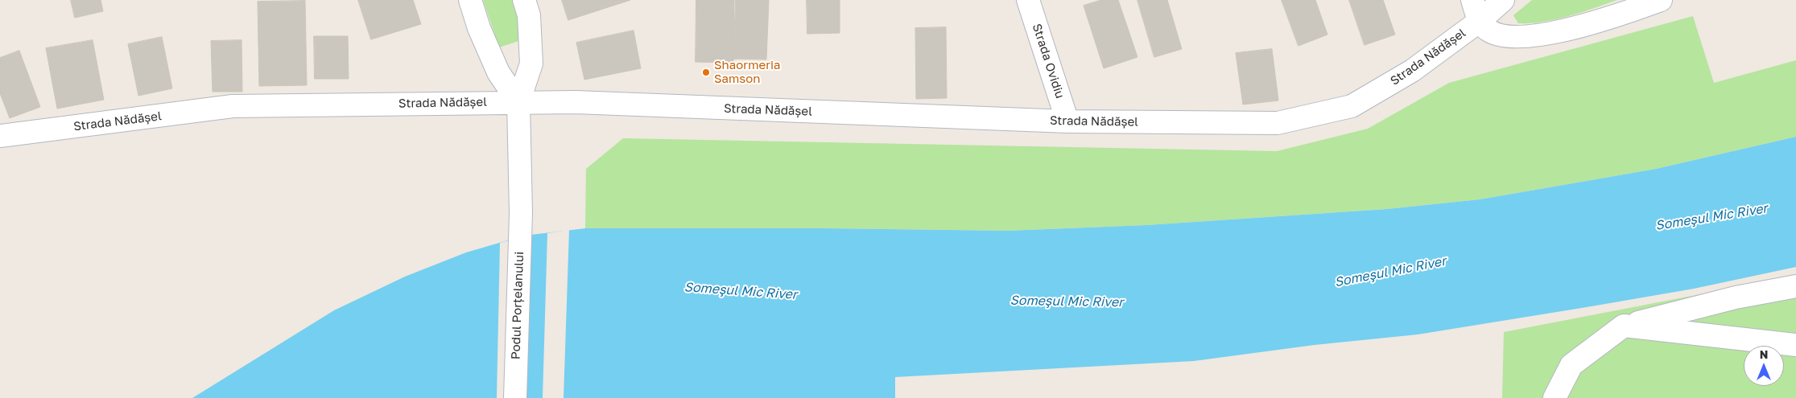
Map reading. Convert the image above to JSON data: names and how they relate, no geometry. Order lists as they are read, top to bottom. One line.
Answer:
{"streets":{"street":["Strada Nădășel","Strada Ovidiu","Podul Porțelanului"]},"crossings":[["Strada Nădășel","Strada Ovidiu"],["Strada Nădășel","Podul Porțelanului"]],"water":["Someşul Mic River"],"places":["Shaormeria Samson"],"north":"top"}
